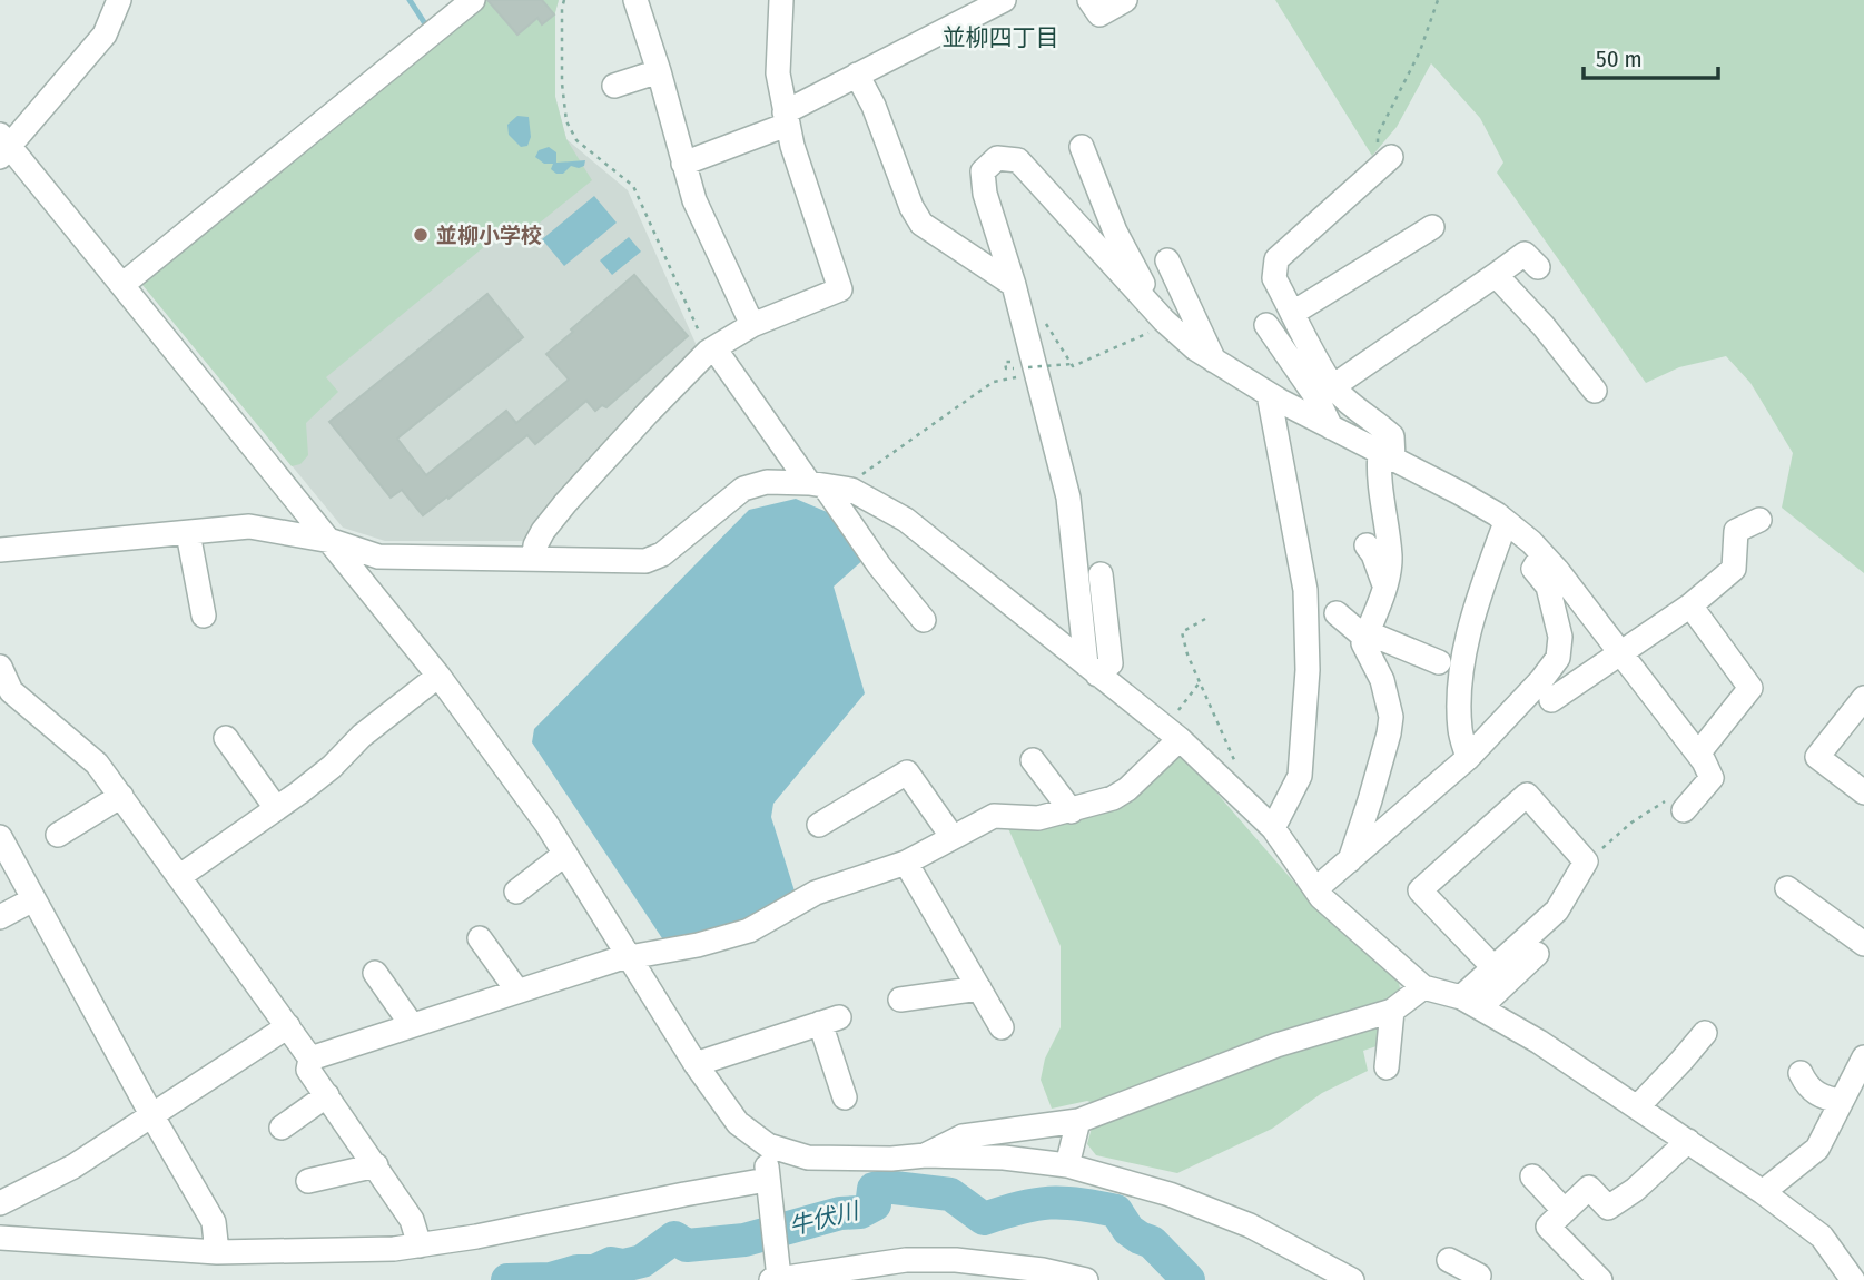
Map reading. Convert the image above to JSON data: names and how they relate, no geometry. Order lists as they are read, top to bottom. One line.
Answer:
{"districts":["並柳四丁目"],"water":["牛伏川"],"places":["並柳小学校"],"scale_bar":"50 m"}
